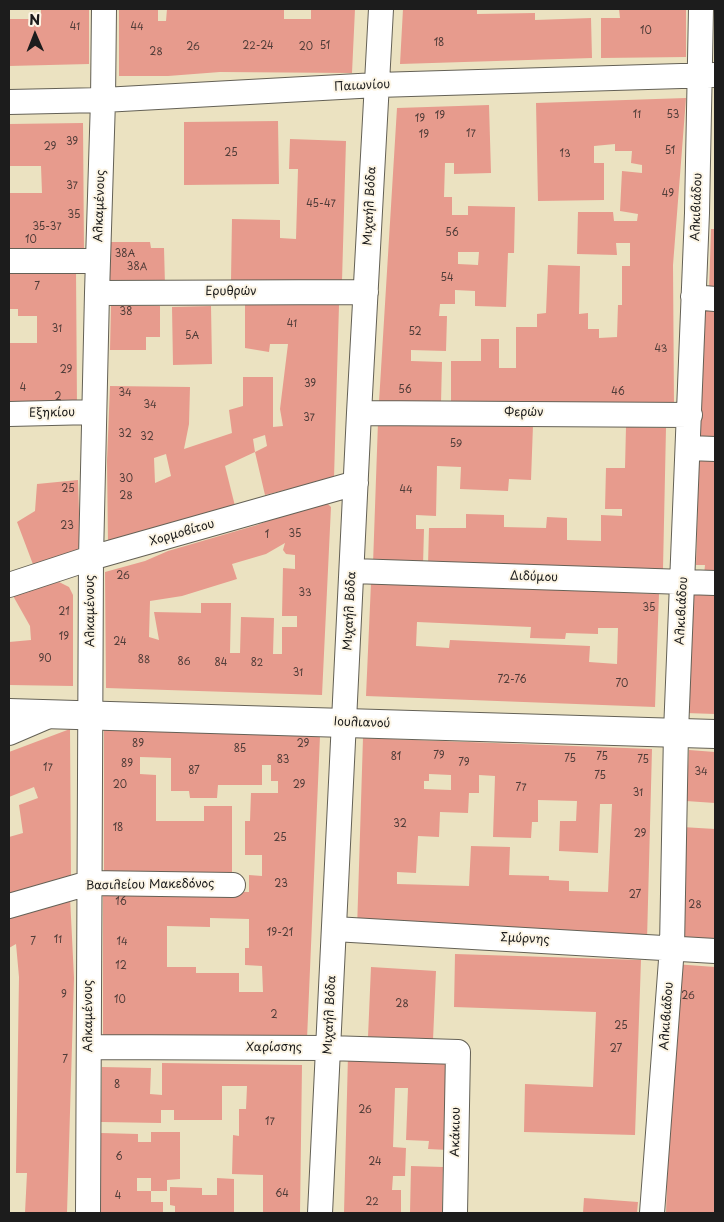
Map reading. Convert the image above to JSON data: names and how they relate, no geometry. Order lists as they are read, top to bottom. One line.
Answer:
{"streets":{"main road":["Ιουλιανού"],"street":["Παιωνίου","Αλκαμένους","Μιχαήλ Βόδα","Αλκιβιάδου","Ερυθρών","Εξηκίου","Φερών","Χορμοβίτου","Διδύμου","Βασιλείου Μακεδόνος","Σμύρνης","Χαρίσσης","Ακάκιου"]},"crossings":[["Παιωνίου","Αλκαμένους"],["Παιωνίου","Μιχαήλ Βόδα"],["Παιωνίου","Αλκιβιάδου"],["Αλκαμένους","Ερυθρών"],["Αλκαμένους","Εξηκίου"],["Αλκαμένους","Χορμοβίτου"],["Αλκαμένους","Ιουλιανού"],["Αλκαμένους","Βασιλείου Μακεδόνος"],["Αλκαμένους","Χαρίσσης"],["Μιχαήλ Βόδα","Ερυθρών"],["Μιχαήλ Βόδα","Φερών"],["Μιχαήλ Βόδα","Χορμοβίτου"],["Μιχαήλ Βόδα","Διδύμου"],["Μιχαήλ Βόδα","Ιουλιανού"],["Μιχαήλ Βόδα","Σμύρνης"],["Μιχαήλ Βόδα","Χαρίσσης"],["Αλκιβιάδου","Φερών"],["Αλκιβιάδου","Διδύμου"],["Αλκιβιάδου","Ιουλιανού"],["Αλκιβιάδου","Σμύρνης"],["Χαρίσσης","Ακάκιου"]],"house_numbers":["41","44","10","18","22-24","51","26","20","28","11","53","19","19","17","19","39","29","51","25","13","37","49","45-47","35","35-37","56","10","38Α","38A","54","7","38","41","31","52","5Α","43","29","39","4","56","46","34","2","34","37","32","32","59","30","25","44","28","23","35","1","26","33","35","21","19","24","90","88","86","84","82","31","72-76","70","89","29","85","79","81","75","75","83","75","79","89","17","87","34","75","20","29","77","31","32","18","29","25","23","27","16","28","19-21","11","7","14","12","9","26","10","28","2","25","27","7","8","26","17","6","24","64","4","22"],"north":"top"}
